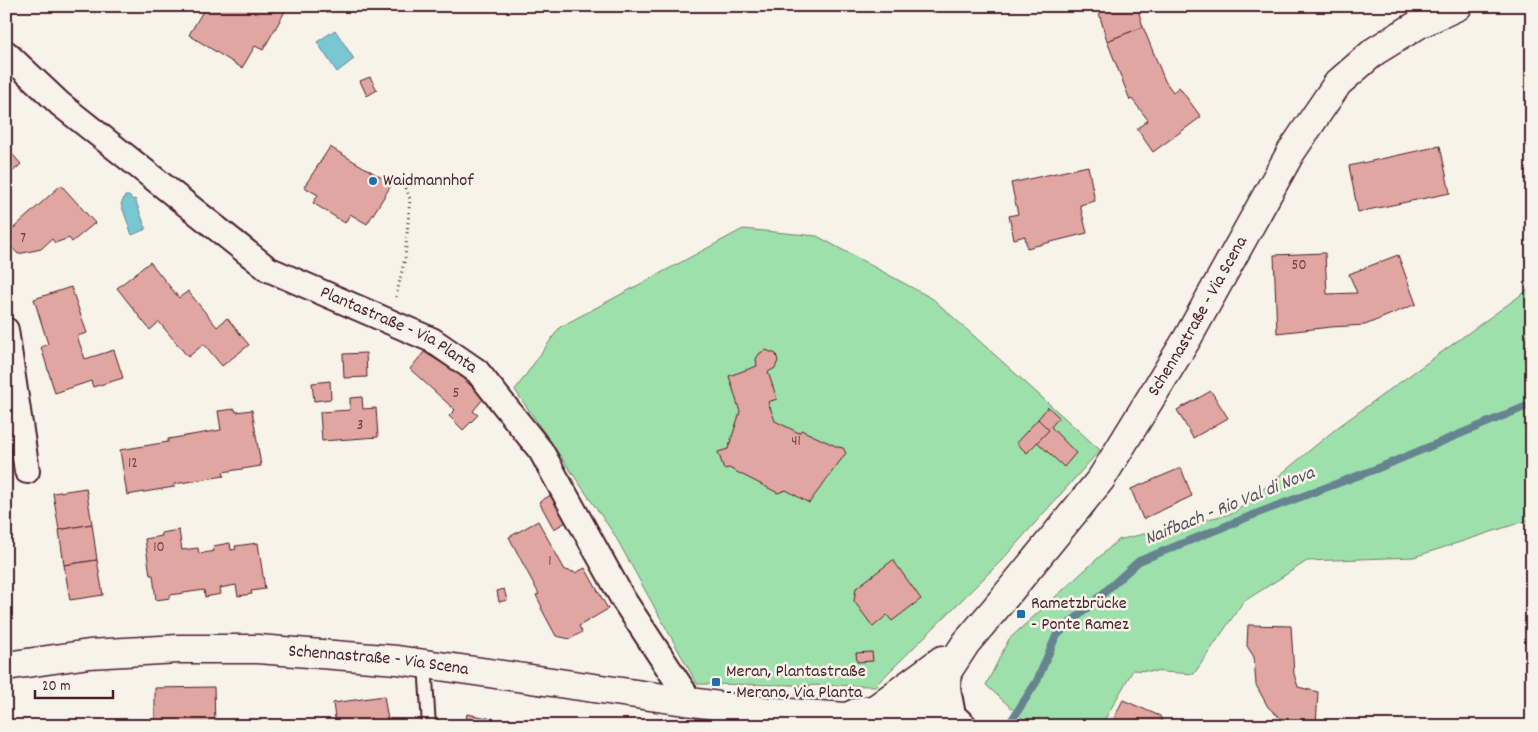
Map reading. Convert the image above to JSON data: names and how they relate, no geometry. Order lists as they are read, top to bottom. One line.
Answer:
{"streets":{"main road":["Schennastraße - Via Scena"],"street":["Plantastraße - Via Planta"]},"crossings":[["Schennastraße - Via Scena","Plantastraße - Via Planta"]],"water":["Naifbach - Rio Val di Nova"],"places":{"other":["Waidmannhof"],"transit":["Rametzbrücke - Ponte Ramez","Meran, Plantastraße - Merano, Via Planta"]},"house_numbers":["7","50","5","3","41","12","10","1"],"scale_bar":"20 m"}
